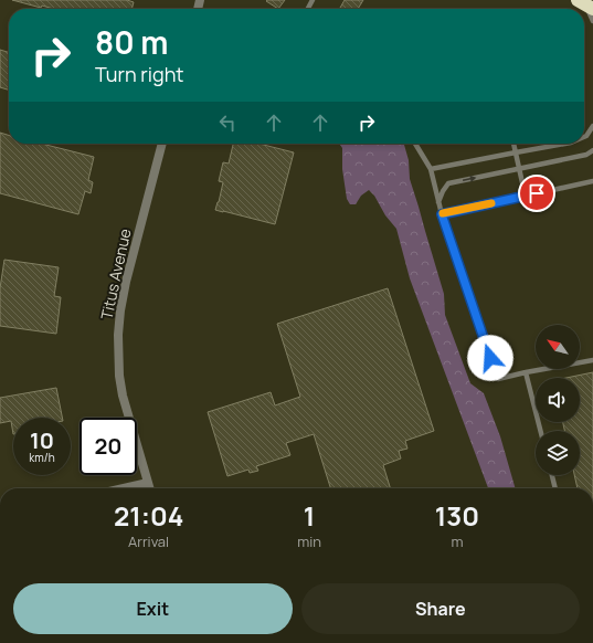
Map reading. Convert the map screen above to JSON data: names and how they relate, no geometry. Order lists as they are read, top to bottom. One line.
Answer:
{"streets":{"street":["Titus Avenue"]},"north":"top left","page":{"turn":["80 m","Turn right"],"speed":"10 km/h","limit":"20","eta":["21:04","Arrival","1","min","130","m"],"buttons":["Exit","Share"]}}
